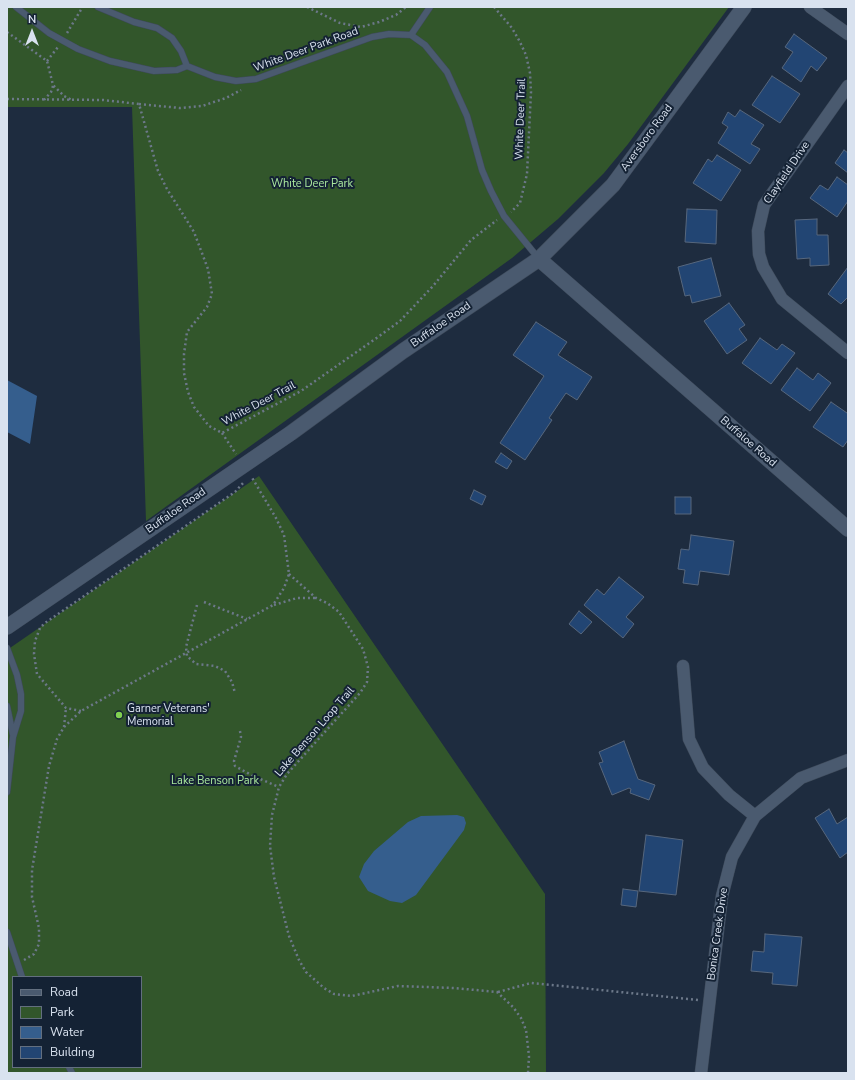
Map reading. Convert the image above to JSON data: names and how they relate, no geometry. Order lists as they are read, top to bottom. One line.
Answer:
{"streets":{"street":["Aversboro Road","Clayfield Drive","Buffaloe Road","Bonica Creek Drive"],"lane":["White Deer Park Road"],"path":["White Deer Trail","Lake Benson Loop Trail"]},"crossings":[["Aversboro Road","Buffaloe Road"]],"parks":["White Deer Park","Lake Benson Park"],"places":["Garner Veterans' Memorial"],"legend":["Road","Park","Water","Building"],"north":"top"}
